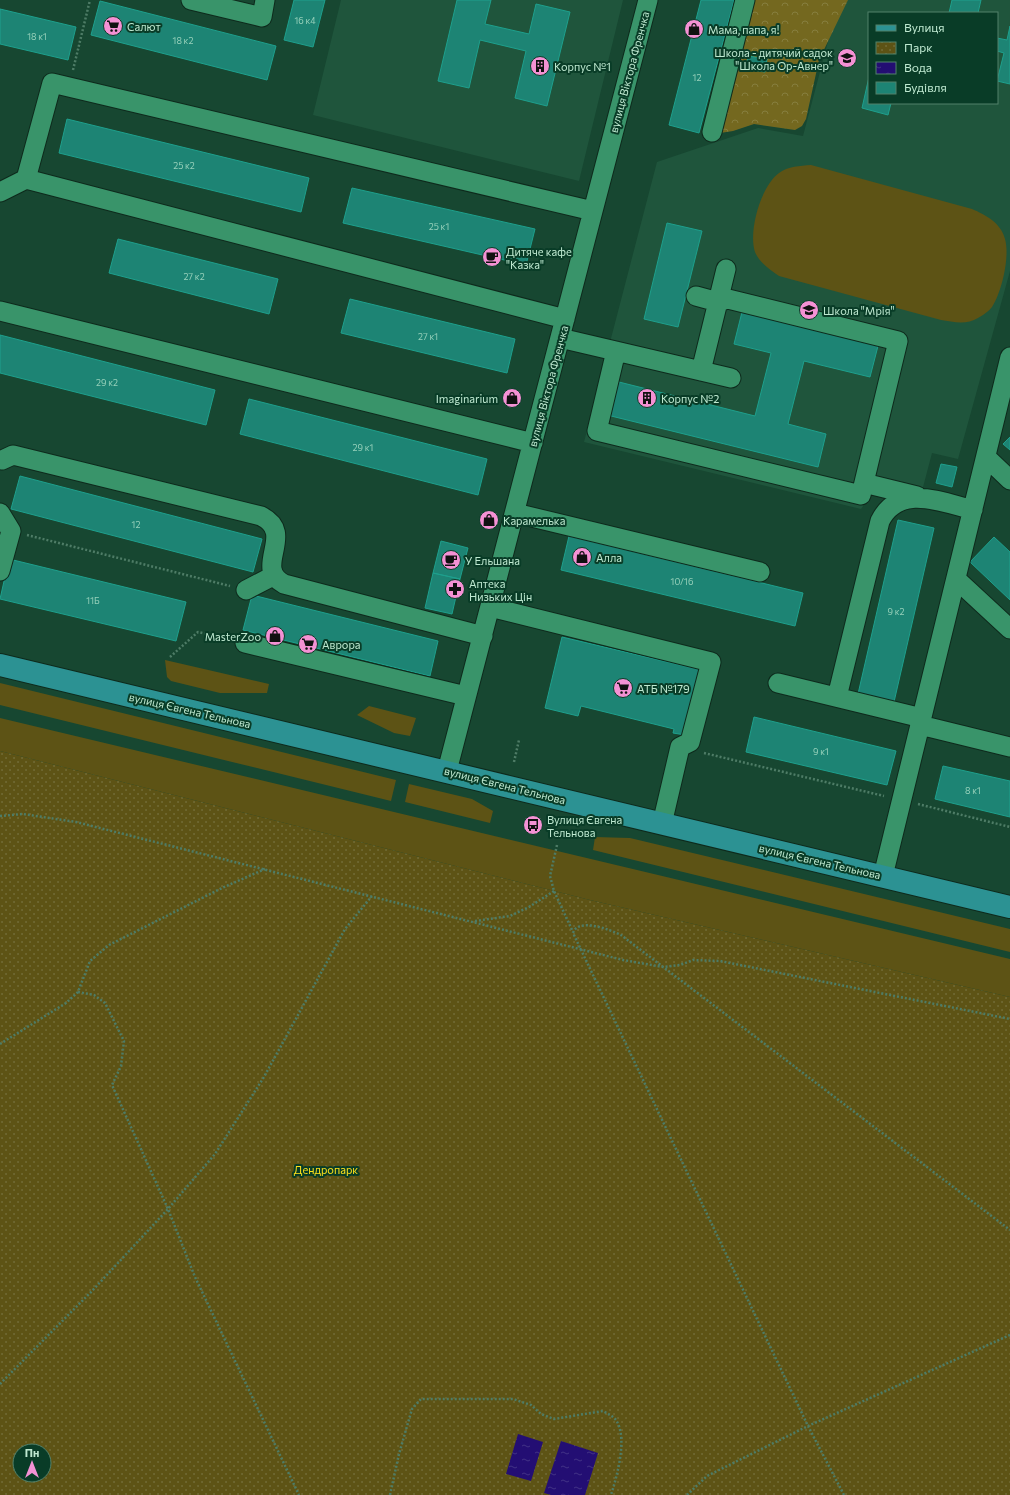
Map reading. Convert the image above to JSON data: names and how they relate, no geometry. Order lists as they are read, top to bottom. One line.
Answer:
{"streets":{"main road":["вулиця Євгена Тельнова"],"street":["вулиця Віктора Френчка"]},"crossings":[["вулиця Віктора Френчка","вулиця Євгена Тельнова"]],"parks":["Дендропарк"],"places":{"supermarket":["Салют","Аврора","АТБ №179"],"shop":["Мама, папа, я!","Imaginarium","Карамелька","Алла","MasterZoo"],"school or university":["Школа - дитячий садок \"Школа Ор-Авнер\"","Школа \"Мрія\""],"building":["Корпус №1","Корпус №2"],"cafe":["Дитяче кафе \"Казка\"","У Ельшана"],"pharmacy":["Аптека Низьких Цін"],"bus stop":["Вулиця Євгена Тельнова"]},"house_numbers":["16 к4","18 к1","18 к2","12","25 к2","25 к1","27 к2","27 к1","29 к2","29 к1","12","10/16","11Б","9 к2","9 к1","8 к1"],"legend":["Вулиця","Парк","Вода","Будівля"],"north":"top"}
